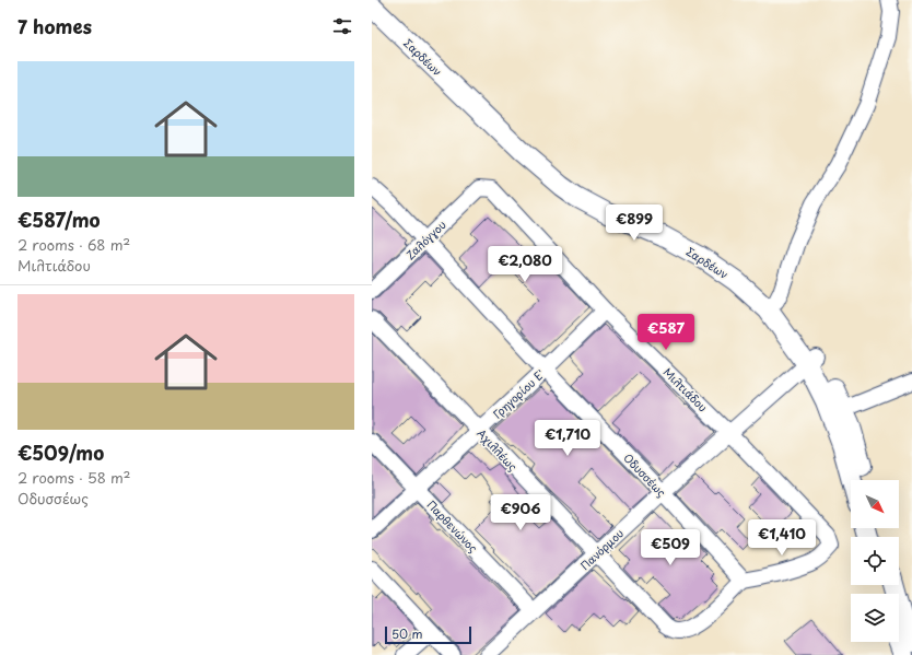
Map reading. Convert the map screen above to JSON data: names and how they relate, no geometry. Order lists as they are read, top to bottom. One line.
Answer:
{"streets":{"main road":["Σαρδέων"],"street":["Ζαλόγγου","Μιλτιάδου","Γρηγορίου Ε'","Αχιλλέως","Οδυσσέως","Παρθενώνος","Πανόρμου"]},"crossings":[["Σαρδέων","Πανόρμου"],["Ζαλόγγου","Μιλτιάδου"],["Ζαλόγγου","Οδυσσέως"],["Μιλτιάδου","Γρηγορίου Ε'"],["Μιλτιάδου","Αχιλλέως"],["Μιλτιάδου","Οδυσσέως"],["Μιλτιάδου","Πανόρμου"],["Γρηγορίου Ε'","Αχιλλέως"],["Γρηγορίου Ε'","Οδυσσέως"],["Γρηγορίου Ε'","Παρθενώνος"],["Αχιλλέως","Οδυσσέως"],["Αχιλλέως","Πανόρμου"],["Οδυσσέως","Πανόρμου"],["Παρθενώνος","Πανόρμου"]],"scale_bar":"50 m","north":"bottom right","page":{"heading":"7 homes","list":[{"name":"€587/mo","note":"2 rooms · 68 m² · Μιλτιάδου"},{"name":"€509/mo","note":"2 rooms · 58 m² · Οδυσσέως"}],"price":["€899","€2,080","€587","€1,710","€906","€1,410","€509"],"scale":"50 m"}}
